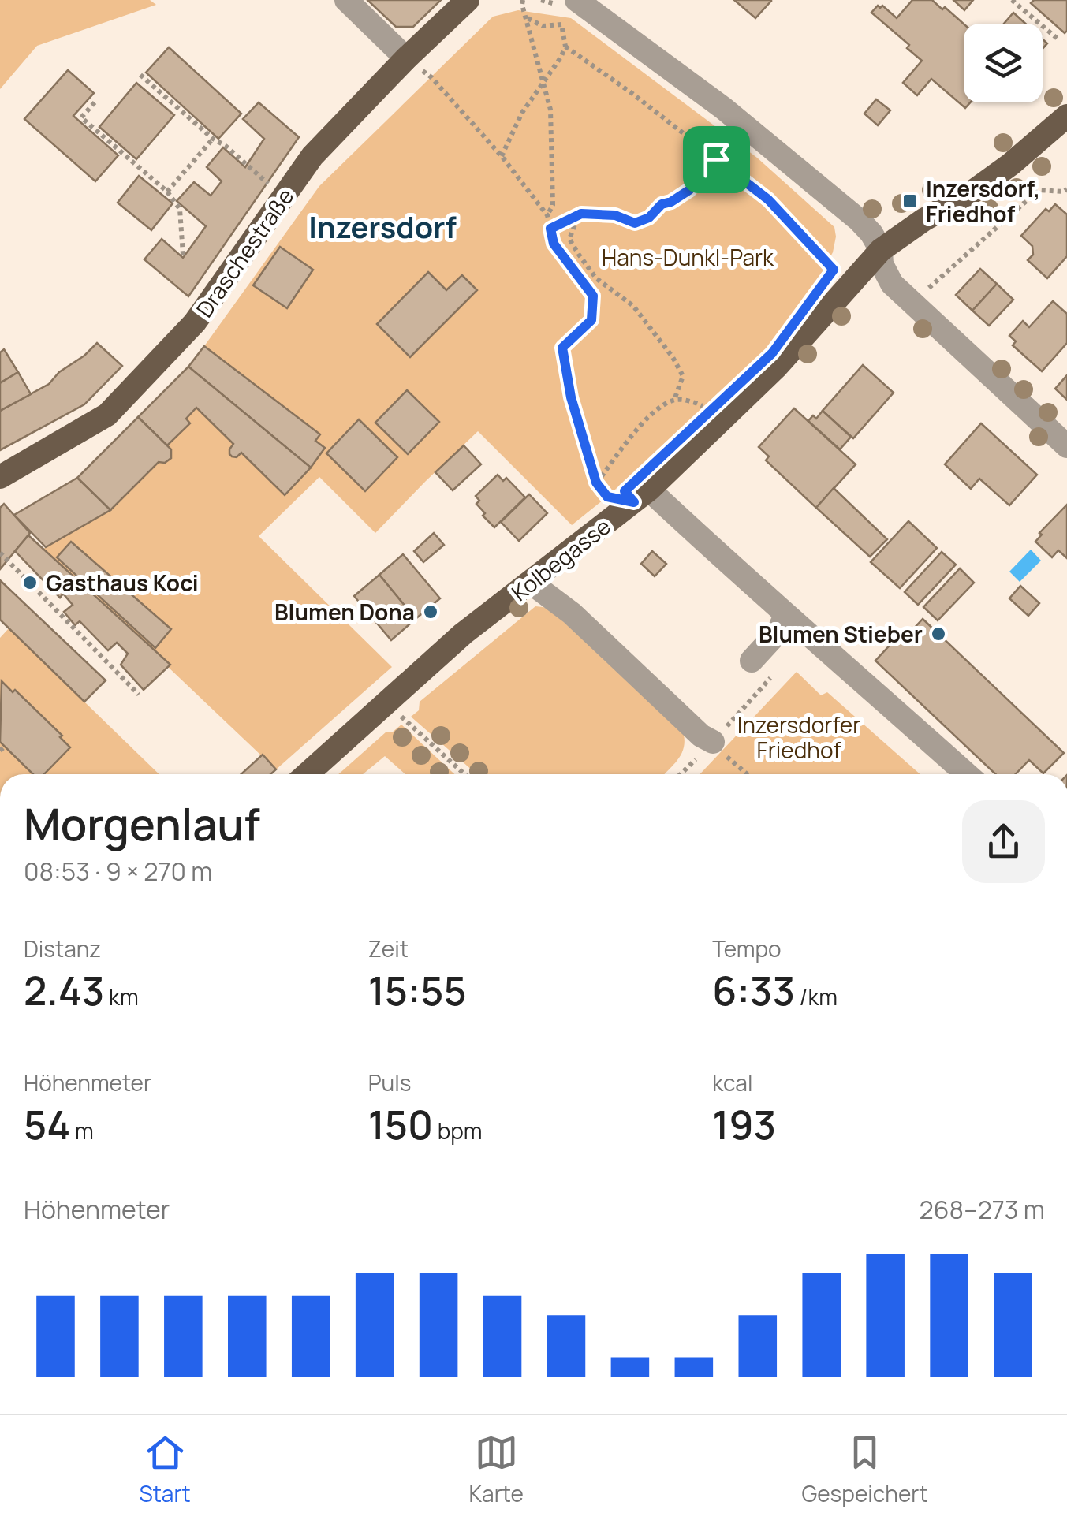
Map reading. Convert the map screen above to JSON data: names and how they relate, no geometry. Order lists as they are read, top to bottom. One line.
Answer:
{"streets":{"main road":["Draschestraße","Kolbegasse"]},"districts":["Inzersdorf"],"parks":["Hans-Dunkl-Park","Inzersdorfer Friedhof"],"places":{"transit":["Inzersdorf, Friedhof"],"other":["Gasthaus Koci","Blumen Dona","Blumen Stieber"]},"page":{"heading":["Morgenlauf","08:53 · 9 × 270 m"],"stats":[["Distanz","2.43 km"],["Zeit","15:55"],["Tempo","6:33 /km"],["Höhenmeter","54 m"],["Puls","150 bpm"],["kcal","193"]],"chart":["Höhenmeter","268–273 m"],"tabs":["Start","Karte","Gespeichert"]}}
